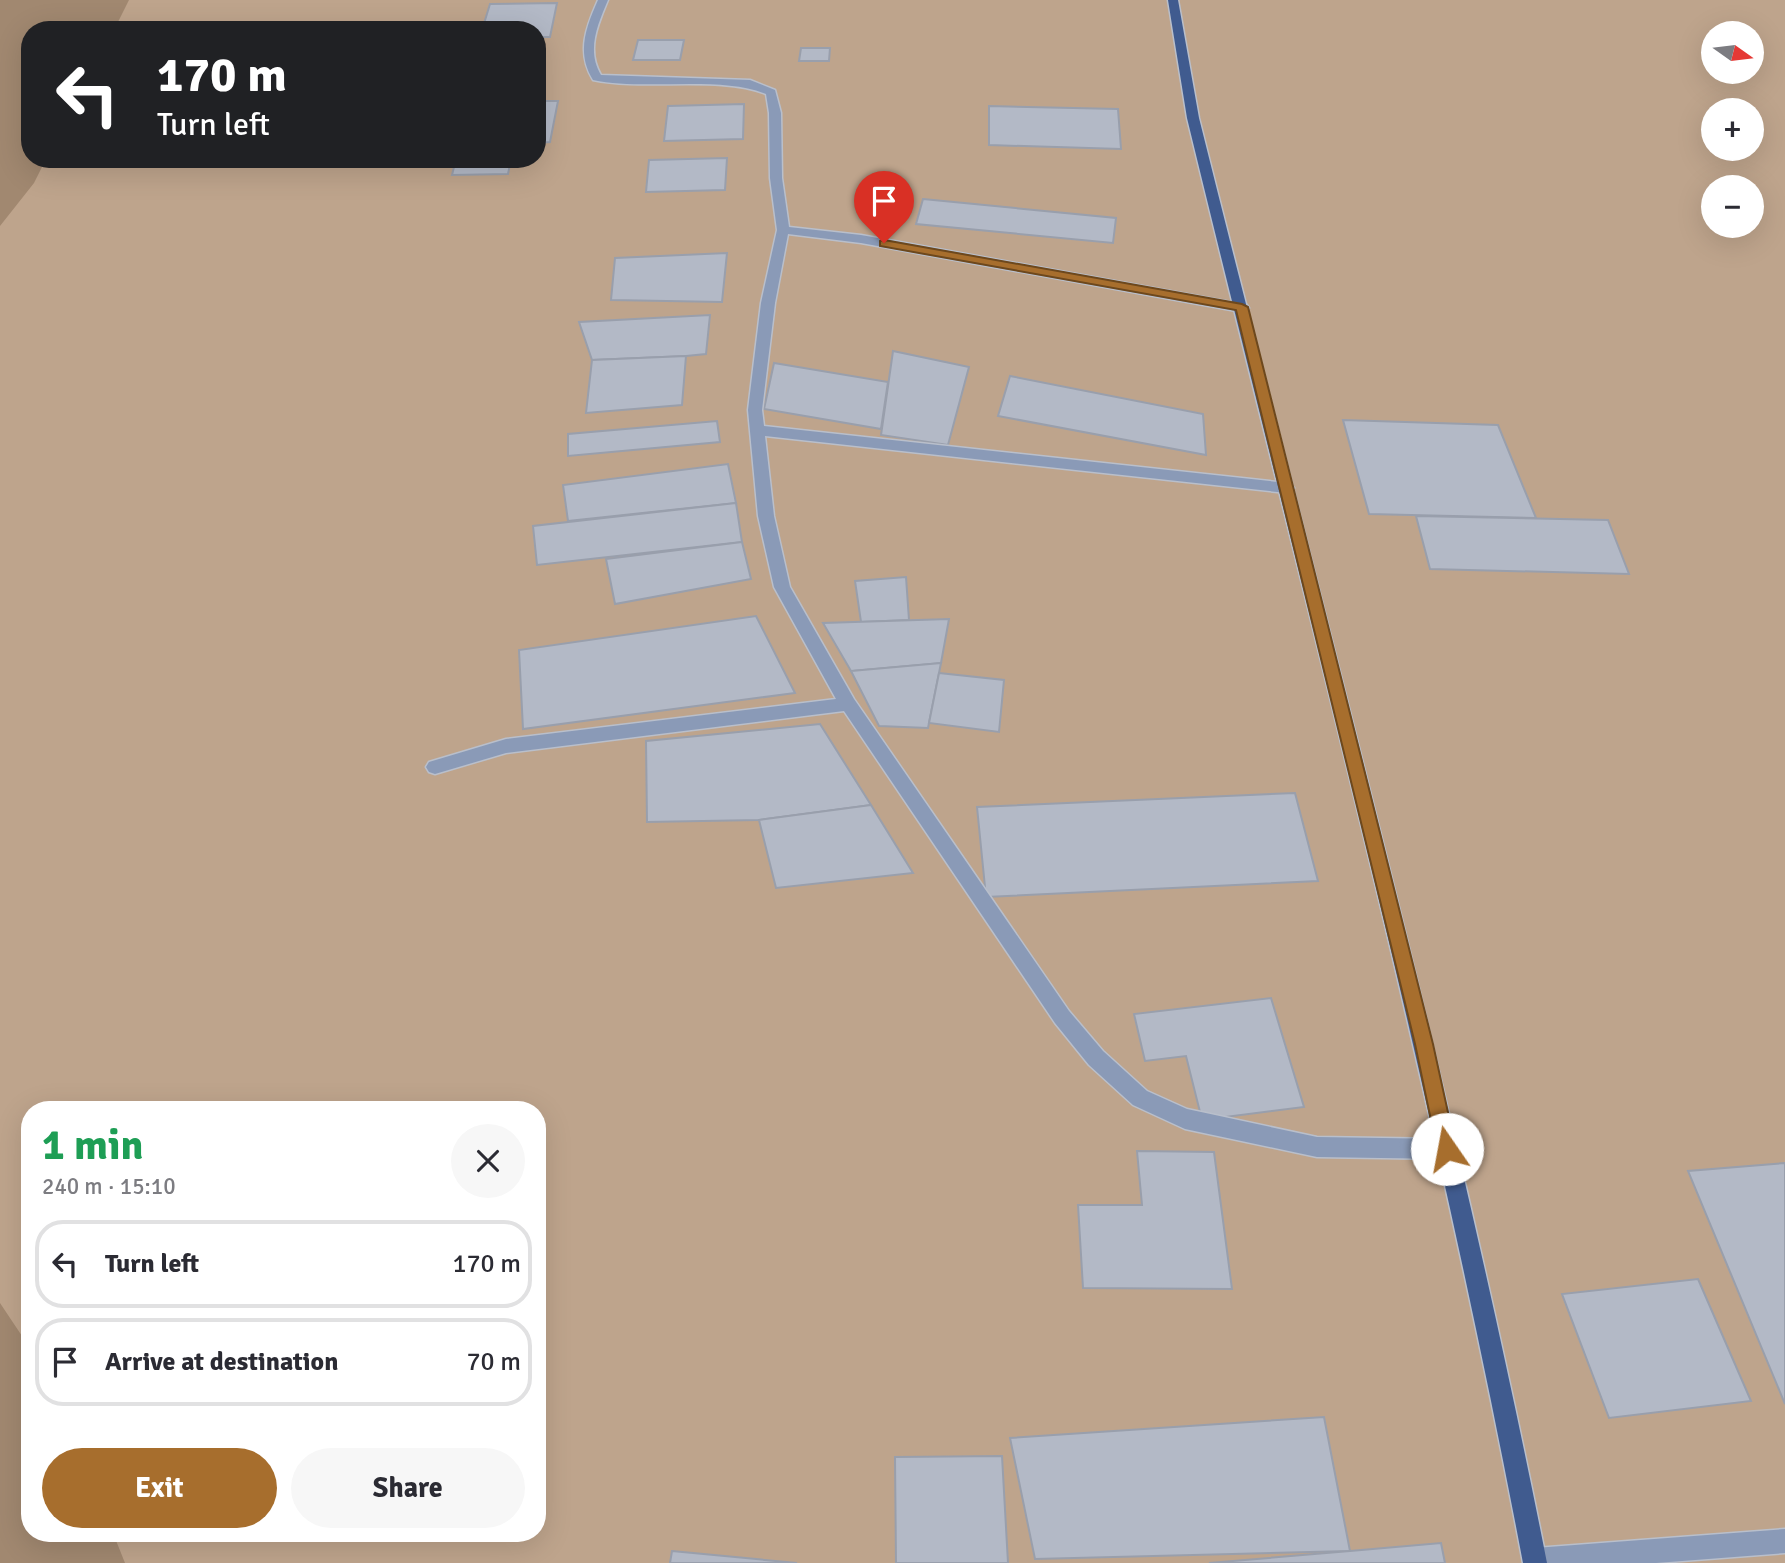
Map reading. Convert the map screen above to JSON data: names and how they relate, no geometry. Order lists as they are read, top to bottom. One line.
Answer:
{"north":"right","page":{"map_buttons":["+","−"],"turn":["170 m","Turn left"],"heading":["1 min","240 m · 15:10"],"list":[{"name":"Turn left","value":"170 m"},{"name":"Arrive at destination","value":"70 m"}],"buttons":["Exit","Share"]}}
